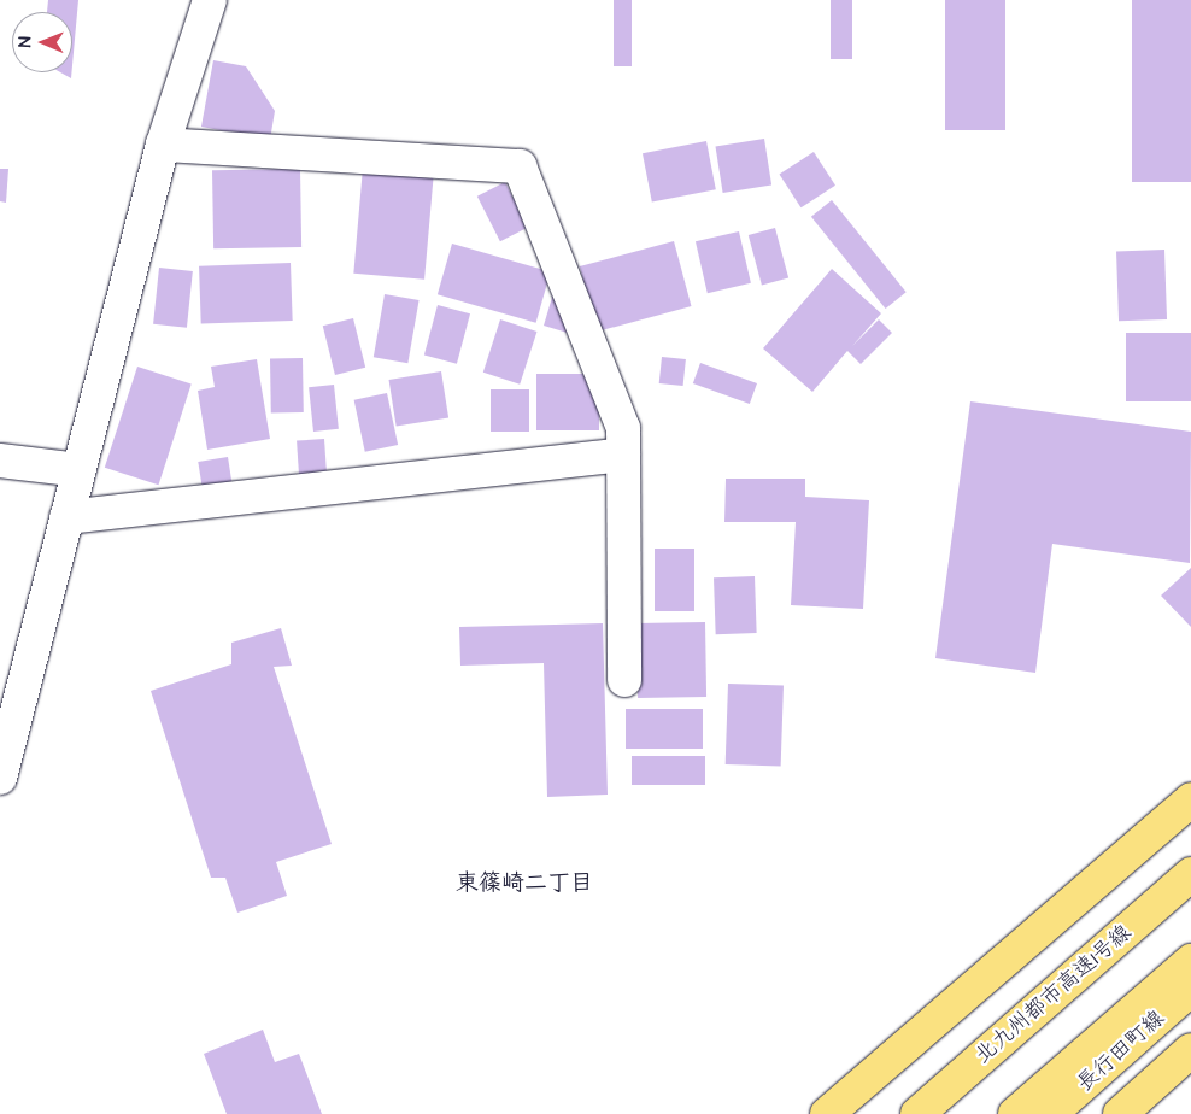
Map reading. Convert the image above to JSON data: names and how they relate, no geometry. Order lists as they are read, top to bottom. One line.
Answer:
{"streets":{"main road":["北九州都市高速1号線","長行田町線"]},"districts":["東篠崎二丁目"],"north":"left"}
